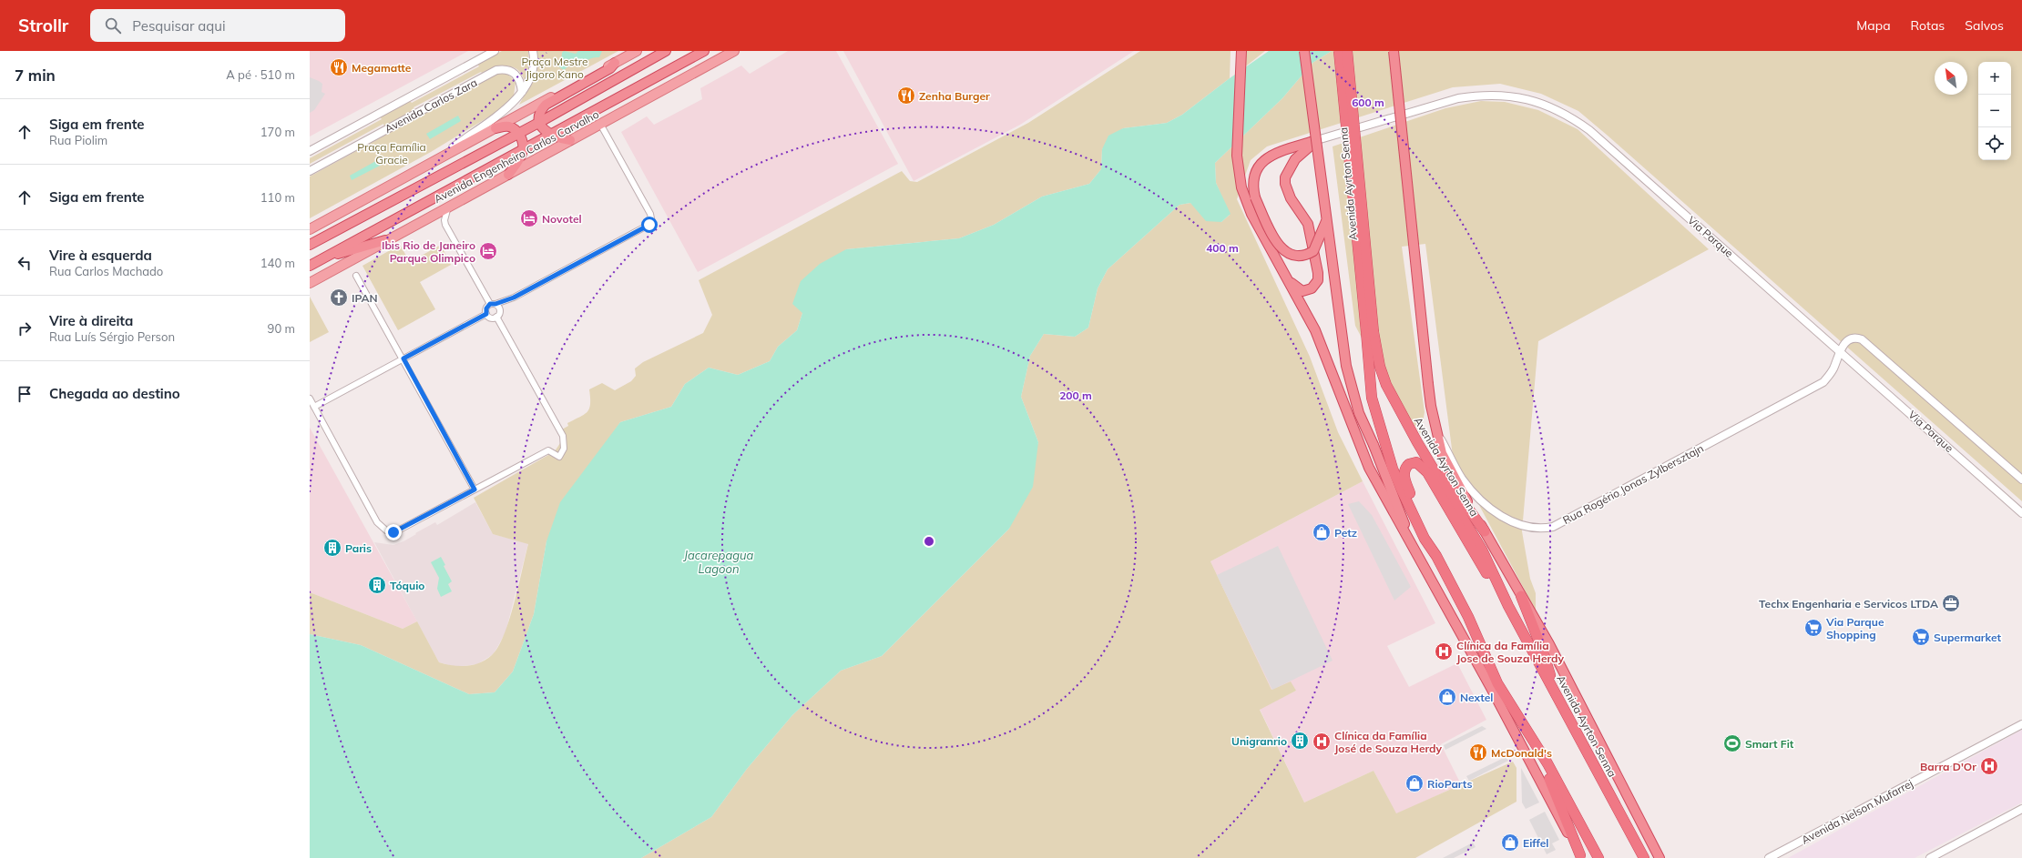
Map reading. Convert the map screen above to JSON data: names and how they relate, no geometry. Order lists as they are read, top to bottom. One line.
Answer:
{"streets":{"highway":["Avenida Engenheiro Carlos Carvalho","Avenida Ayrton Senna"],"street":["Avenida Carlos Zara","Via Parque","Rua Rogério Jonas Zylbersztajn","Avenida Nelson Mufarrej"]},"crossings":[["Avenida Ayrton Senna","Rua Rogério Jonas Zylbersztajn"],["Via Parque","Rua Rogério Jonas Zylbersztajn"]],"water":["Jacarepagua Lagoon"],"parks":["Praça Mestre Jigoro Kano","Praça Família Gracie"],"places":{"restaurant":["Megamatte","Zenha Burger","McDonald's"],"hotel":["Novotel","Ibis Rio de Janeiro Parque Olimpico"],"church":["IPAN"],"shop":["Petz","Nextel","RioParts","Eiffel"],"building":["Paris","Tóquio","Unigranrio"],"office":["Techx Engenharia e Servicos LTDA"],"supermarket":["Via Parque Shopping","Supermarket"],"hospital":["Clínica da Família Jose de Souza Herdy","Clínica da Família José de Souza Herdy","Barra D'Or"],"sports":["Smart Fit"]},"north":"top left","page":{"header":"Strollr","search":"Pesquisar aqui","nav":["Mapa","Rotas","Salvos"],"heading":["7 min","A pé · 510 m"],"map_buttons":["+","−"],"list":[["Siga em frente","Rua Piolim","170 m"],["Siga em frente","110 m"],["Vire à esquerda","Rua Carlos Machado","140 m"],["Vire à direita","Rua Luís Sérgio Person","90 m"],"Chegada ao destino"]},"rings":["600 m","400 m","200 m"]}
